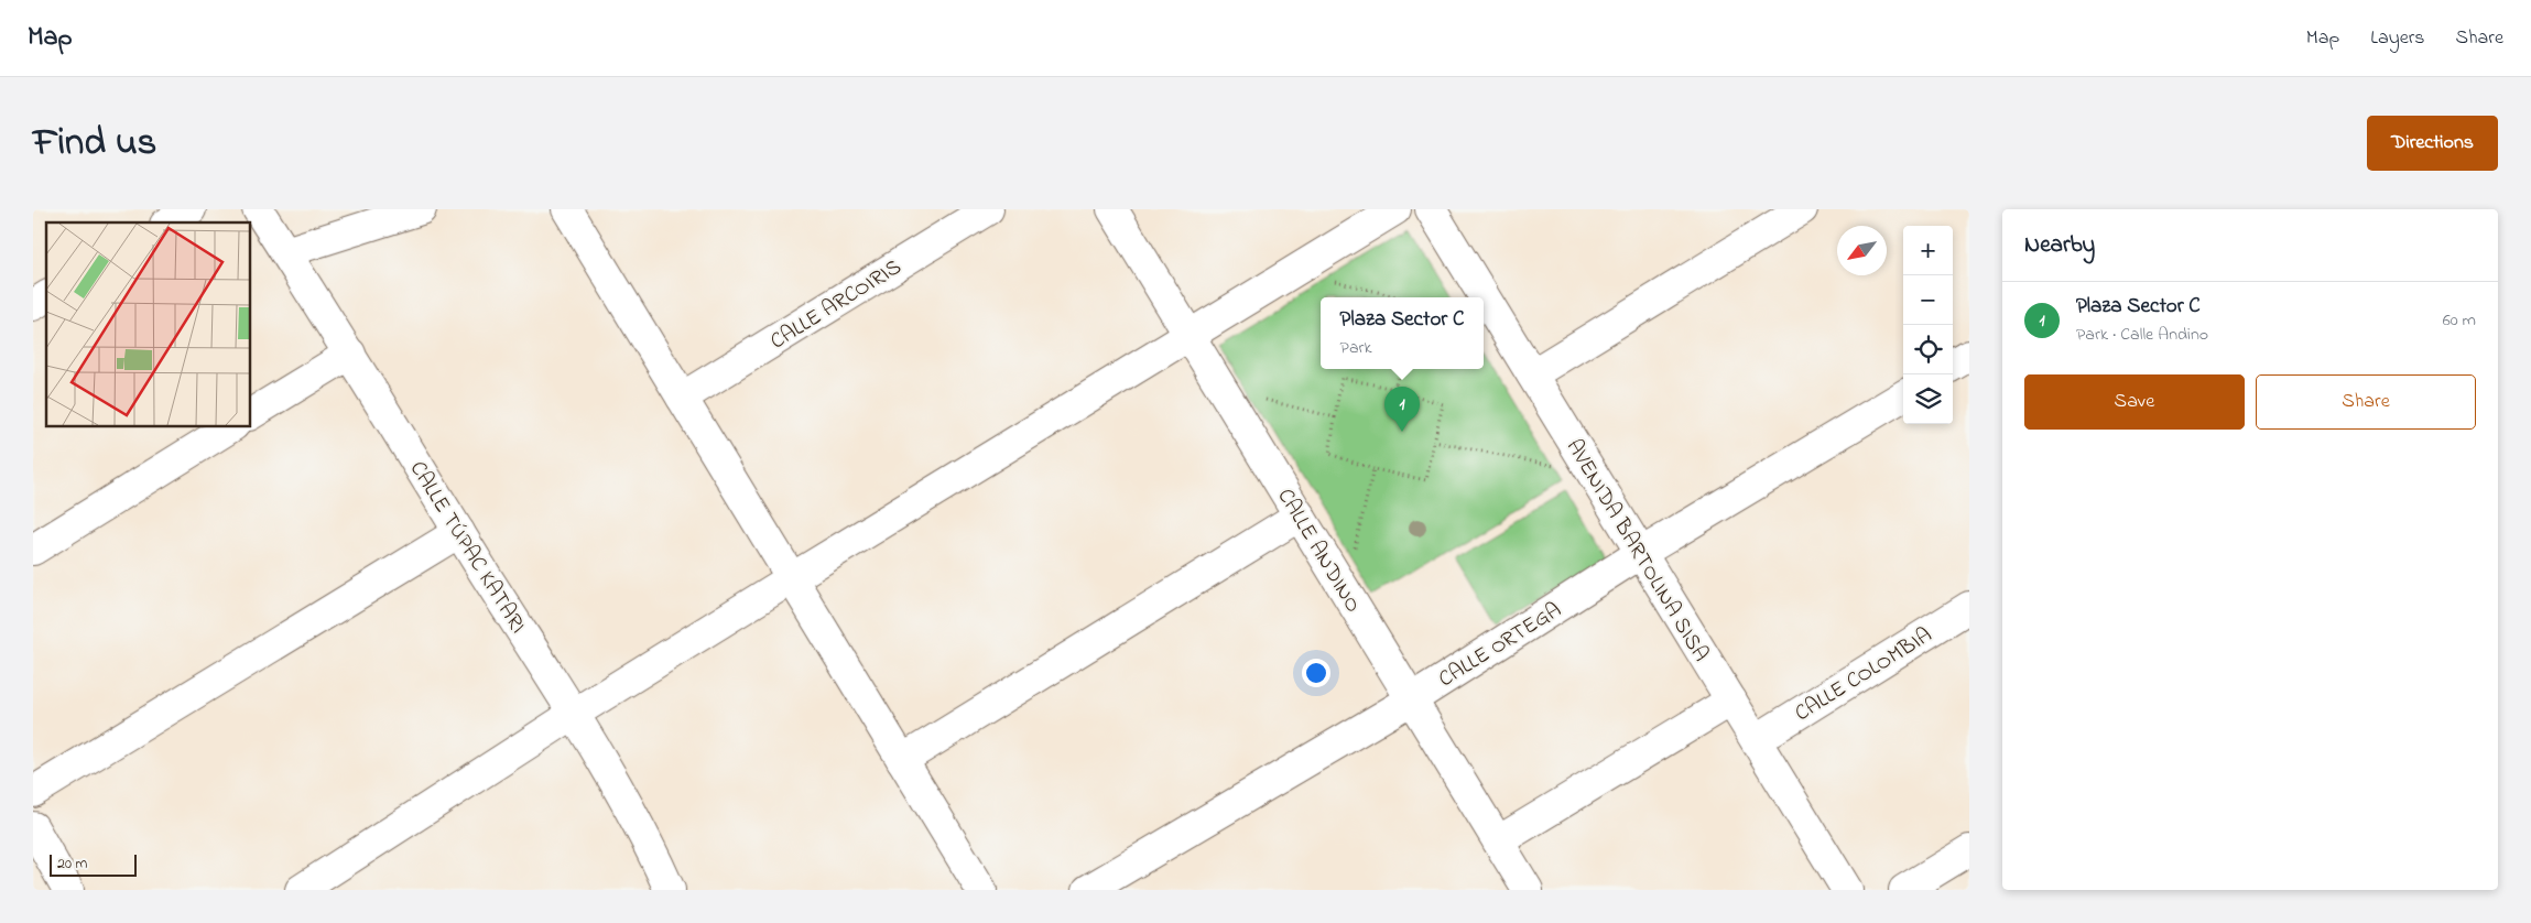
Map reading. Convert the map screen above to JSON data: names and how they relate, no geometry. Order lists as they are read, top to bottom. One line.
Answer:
{"streets":{"street":["CALLE ARCOIRIS","CALLE TÚPAC KATARI","CALLE ANDINO","AVENIDA BARTOLINA SISA","CALLE ORTEGA","CALLE COLOMBIA"]},"crossings":[["CALLE ANDINO","CALLE ORTEGA"],["AVENIDA BARTOLINA SISA","CALLE ORTEGA"],["AVENIDA BARTOLINA SISA","CALLE COLOMBIA"]],"scale_bar":"20 m","north":"bottom left","page":{"header":"Map","nav":["Map","Layers","Share"],"title":"Find us","buttons":["Directions",["Save","Share"]],"heading":"Nearby","map_buttons":["+","−"],"list":[{"mark":"1","name":"Plaza Sector C","note":"Park · Calle Andino","value":"60 m"}],"popup":["Plaza Sector C","Park"],"pins":"1","scale":"20 m"}}
